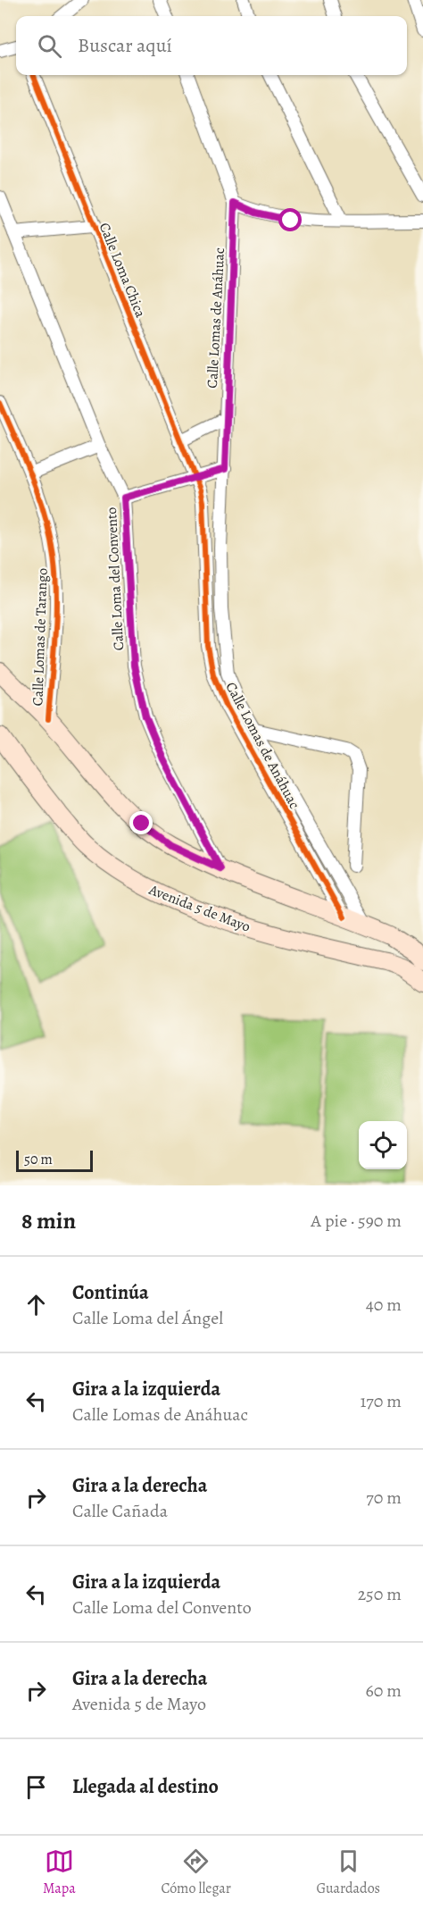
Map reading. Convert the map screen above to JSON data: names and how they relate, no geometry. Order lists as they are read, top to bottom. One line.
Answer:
{"streets":{"main road":["Avenida 5 de Mayo"],"street":["Calle Loma Chica","Calle Lomas de Anáhuac","Calle Loma del Convento","Calle Lomas de Tarango"]},"crossings":[["Calle Loma Chica","Calle Lomas de Anáhuac"]],"scale_bar":"50 m","page":{"search":"Buscar aquí","scale":"50 m","heading":["8 min","A pie · 590 m"],"list":[["Continúa","Calle Loma del Ángel","40 m"],["Gira a la izquierda","Calle Lomas de Anáhuac","170 m"],["Gira a la derecha","Calle Cañada","70 m"],["Gira a la izquierda","Calle Loma del Convento","250 m"],["Gira a la derecha","Avenida 5 de Mayo","60 m"],"Llegada al destino"],"nav":["Mapa","Cómo llegar","Guardados"]}}
